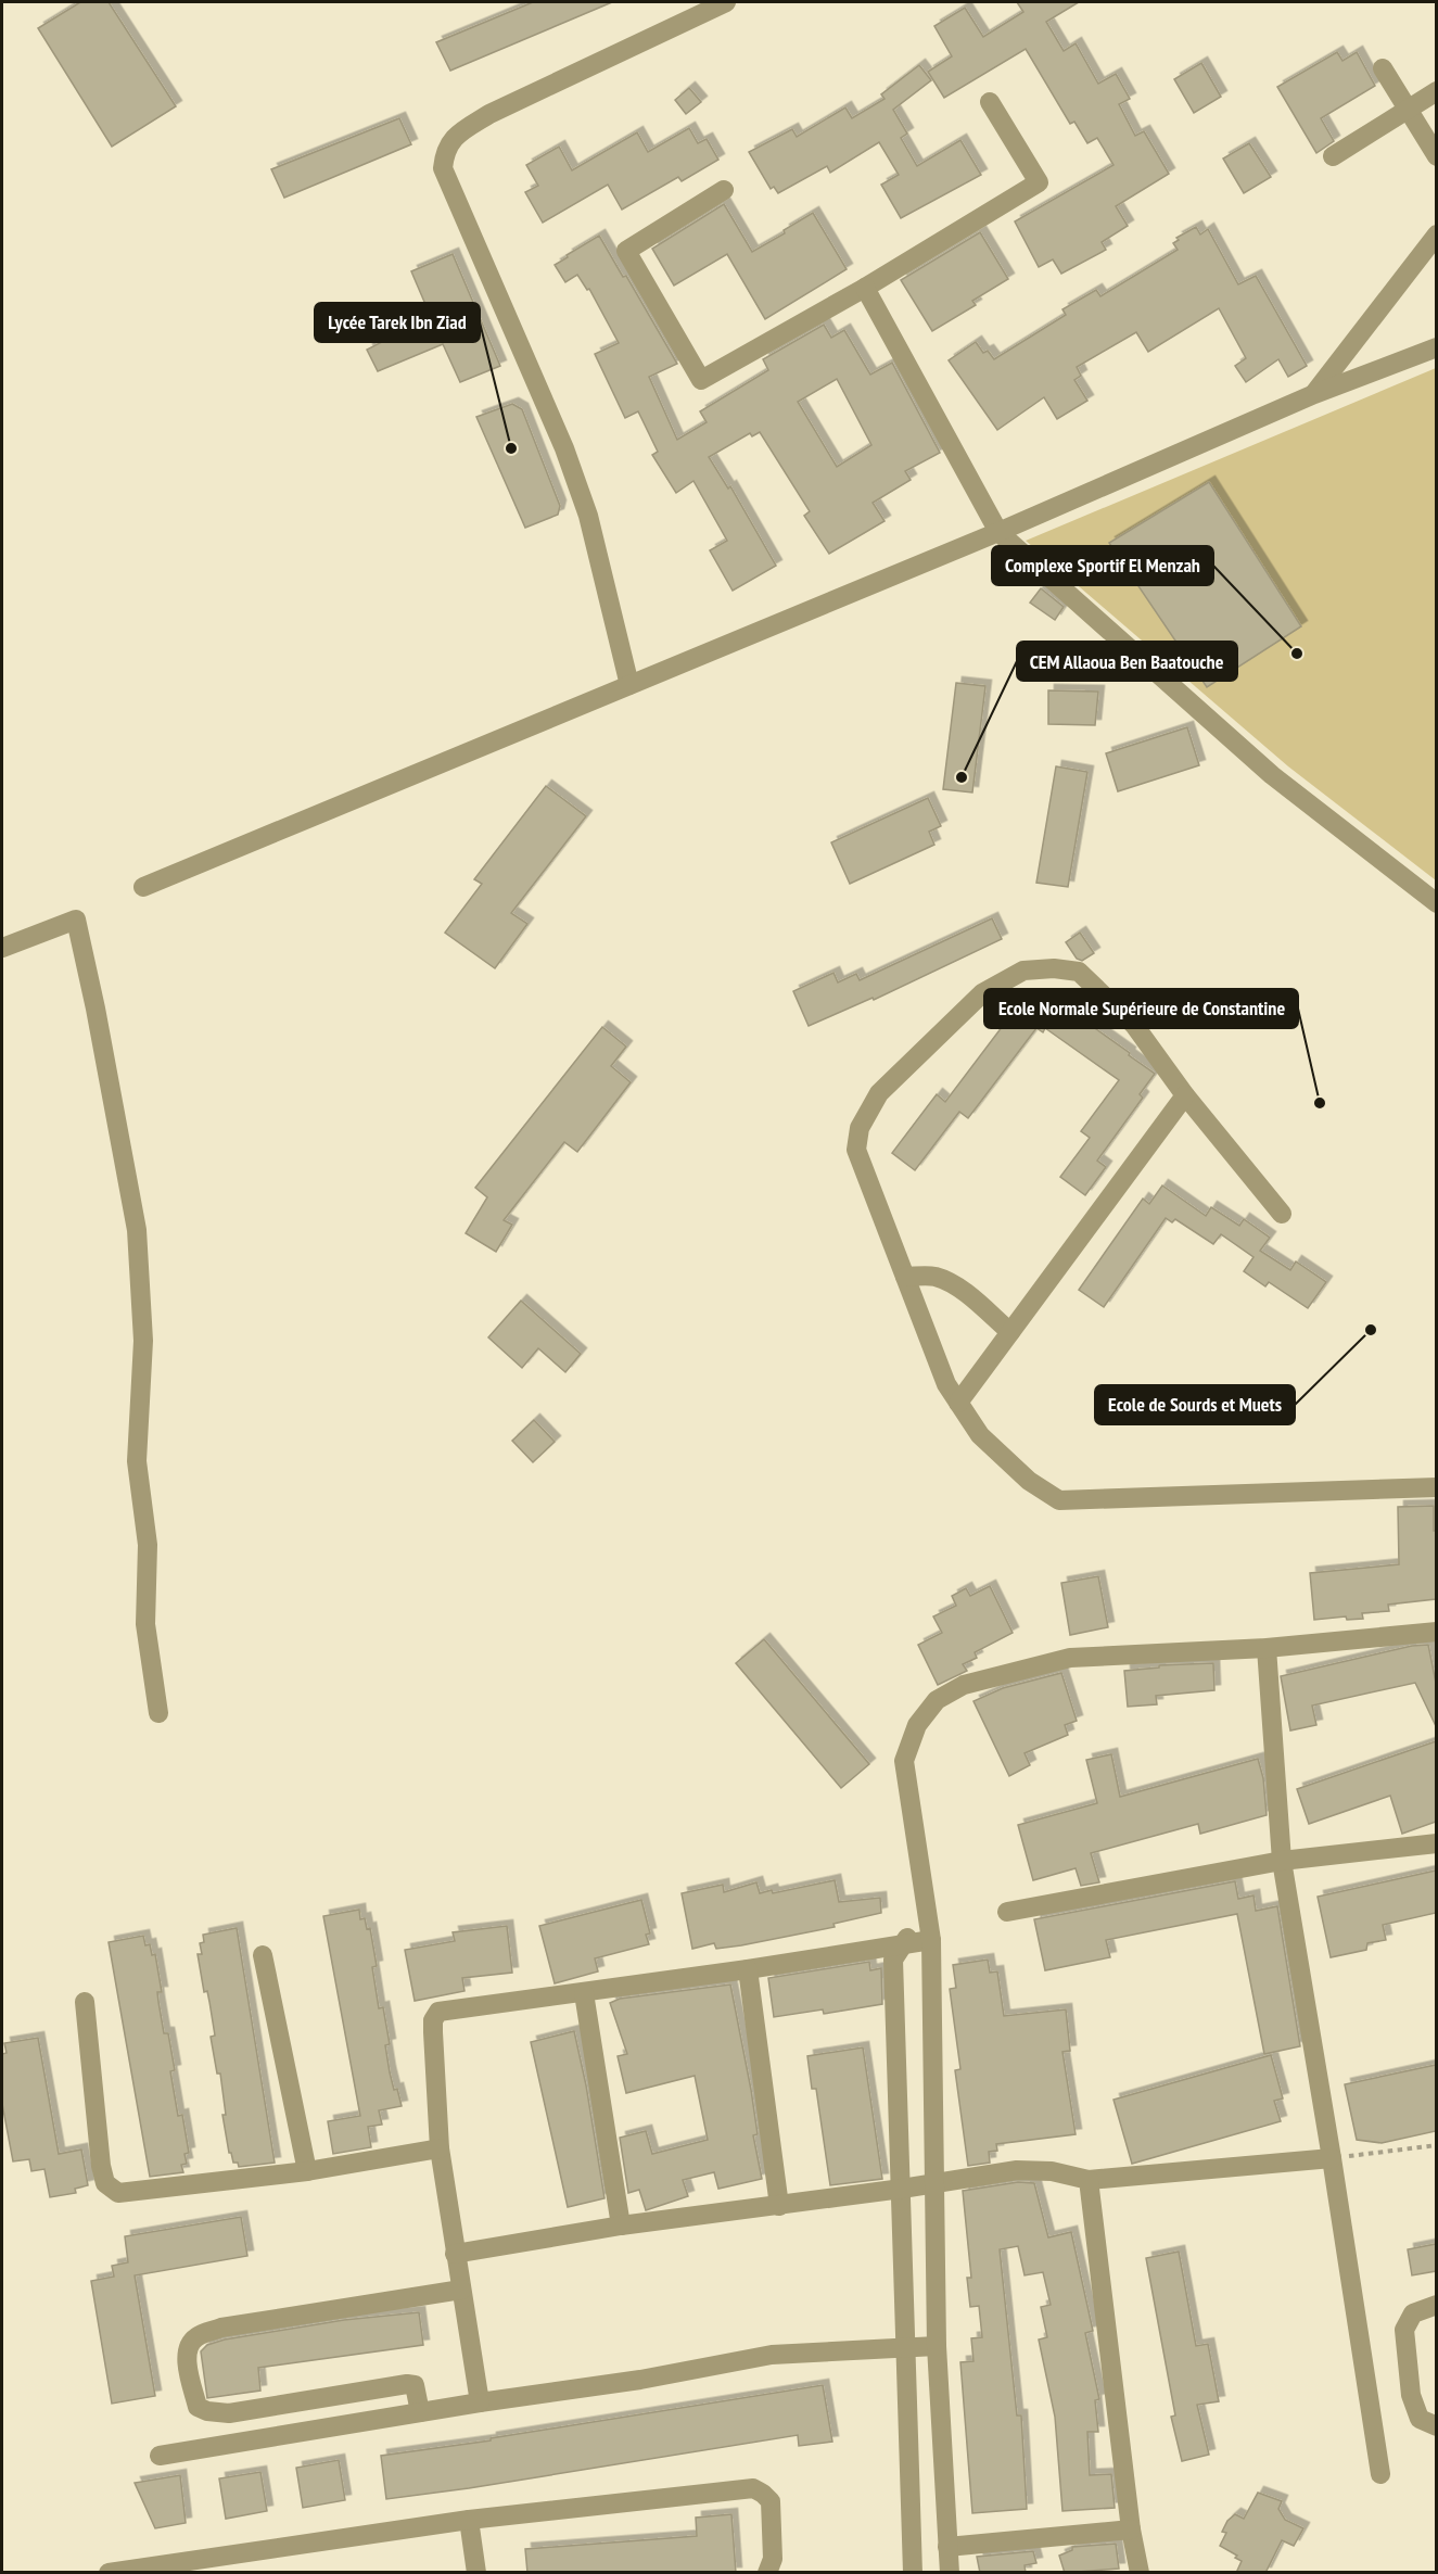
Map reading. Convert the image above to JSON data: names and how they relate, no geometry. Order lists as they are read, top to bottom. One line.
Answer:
{"places":["Lycée Tarek Ibn Ziad","Complexe Sportif El Menzah","CEM Allaoua Ben Baatouche","Ecole Normale Supérieure de Constantine","Ecole de Sourds et Muets"]}
